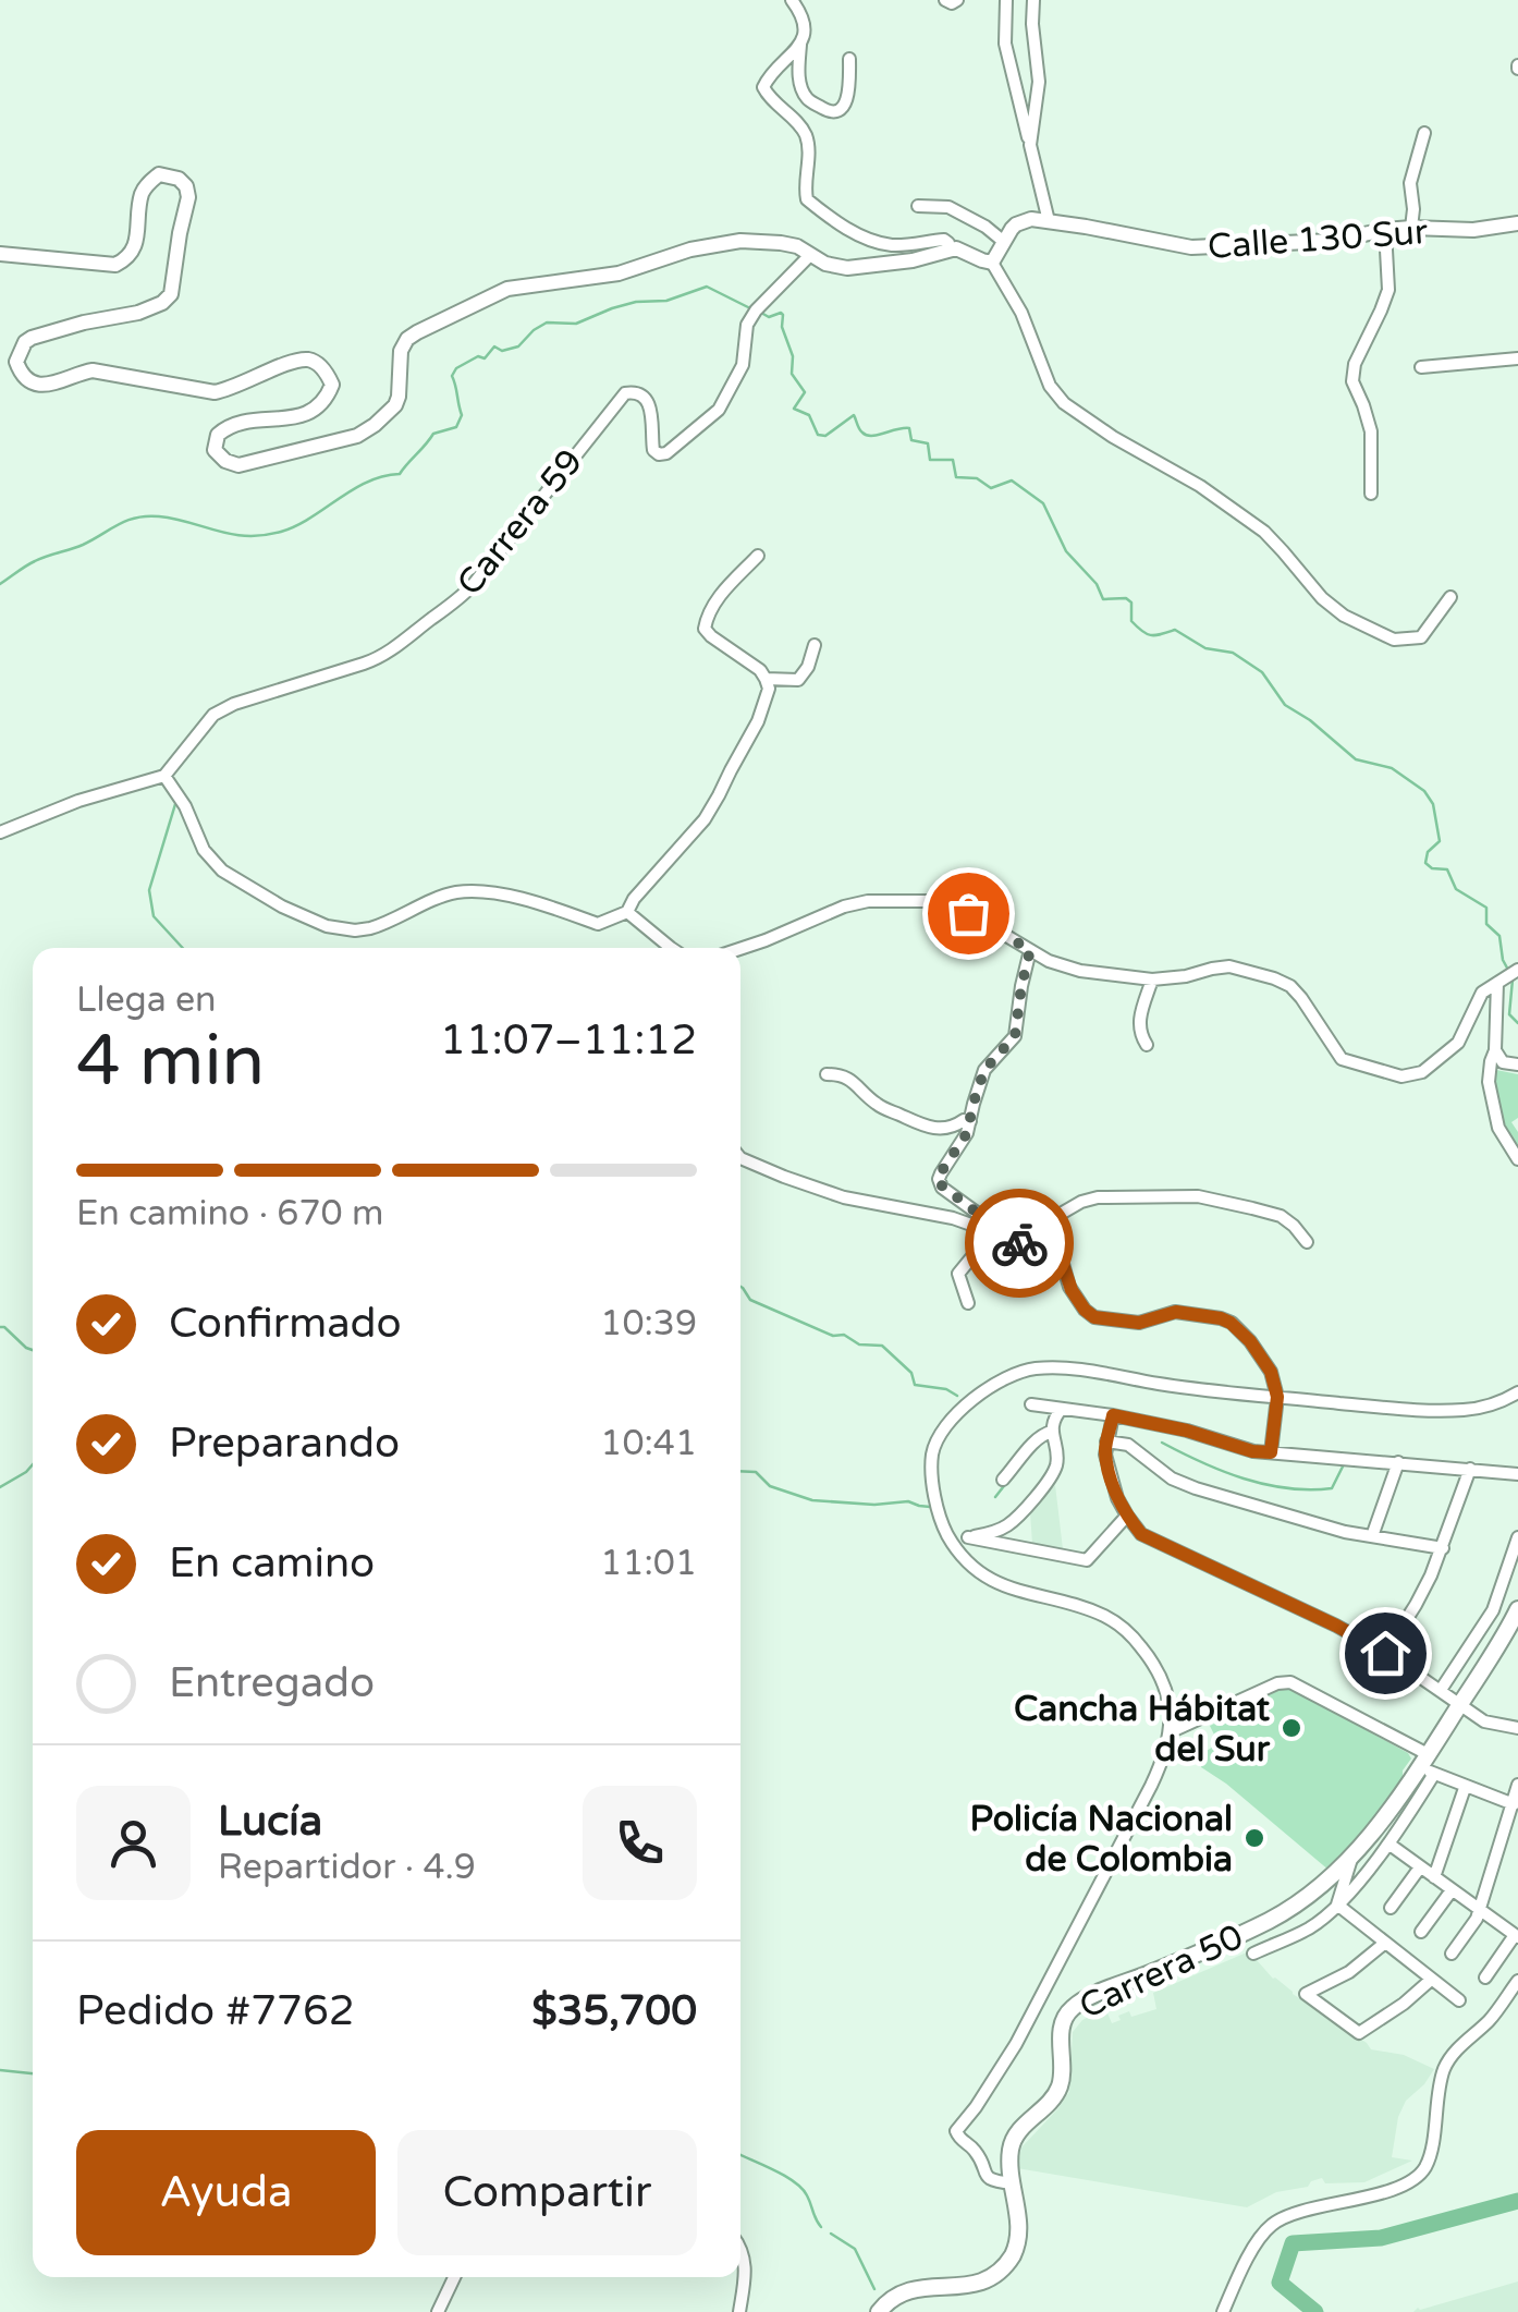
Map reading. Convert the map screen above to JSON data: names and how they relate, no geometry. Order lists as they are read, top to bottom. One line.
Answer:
{"streets":{"main road":["Carrera 50"],"street":["Calle 130 Sur","Carrera 59"]},"places":["Cancha Hábitat del Sur","Policía Nacional de Colombia"],"page":{"heading":["4 min","Llega en","11:07–11:12"],"panel":["Lucía","Repartidor · 4.9","Pedido #7762","$35,700"],"bar":"En camino · 670 m","list":[["Confirmado","10:39"],["Preparando","10:41"],["En camino","11:01"],"Entregado"],"buttons":["Ayuda","Compartir"]}}
